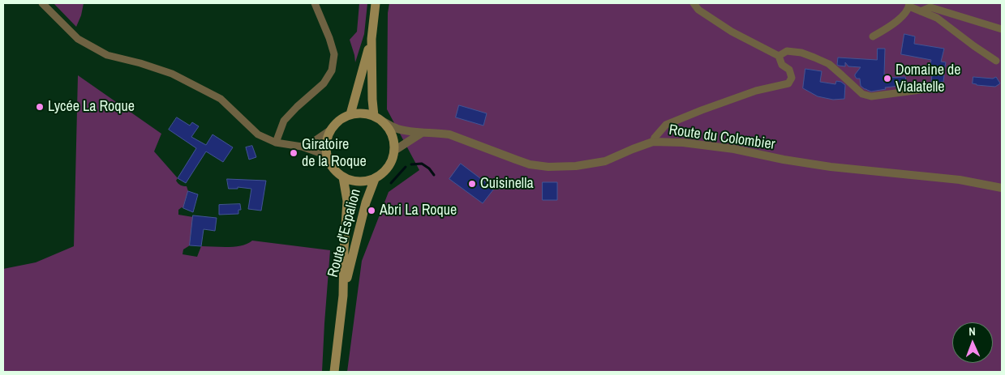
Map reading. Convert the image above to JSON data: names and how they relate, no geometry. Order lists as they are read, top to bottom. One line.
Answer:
{"streets":{"main road":["Route d'Espalion"],"street":["Route du Colombier"]},"crossings":[["Route du Colombier","Route d'Espalion"]],"places":["Domaine de Vialatelle","Lycée La Roque","Giratoire de la Roque","Cuisinella","Abri La Roque"],"north":"top"}
